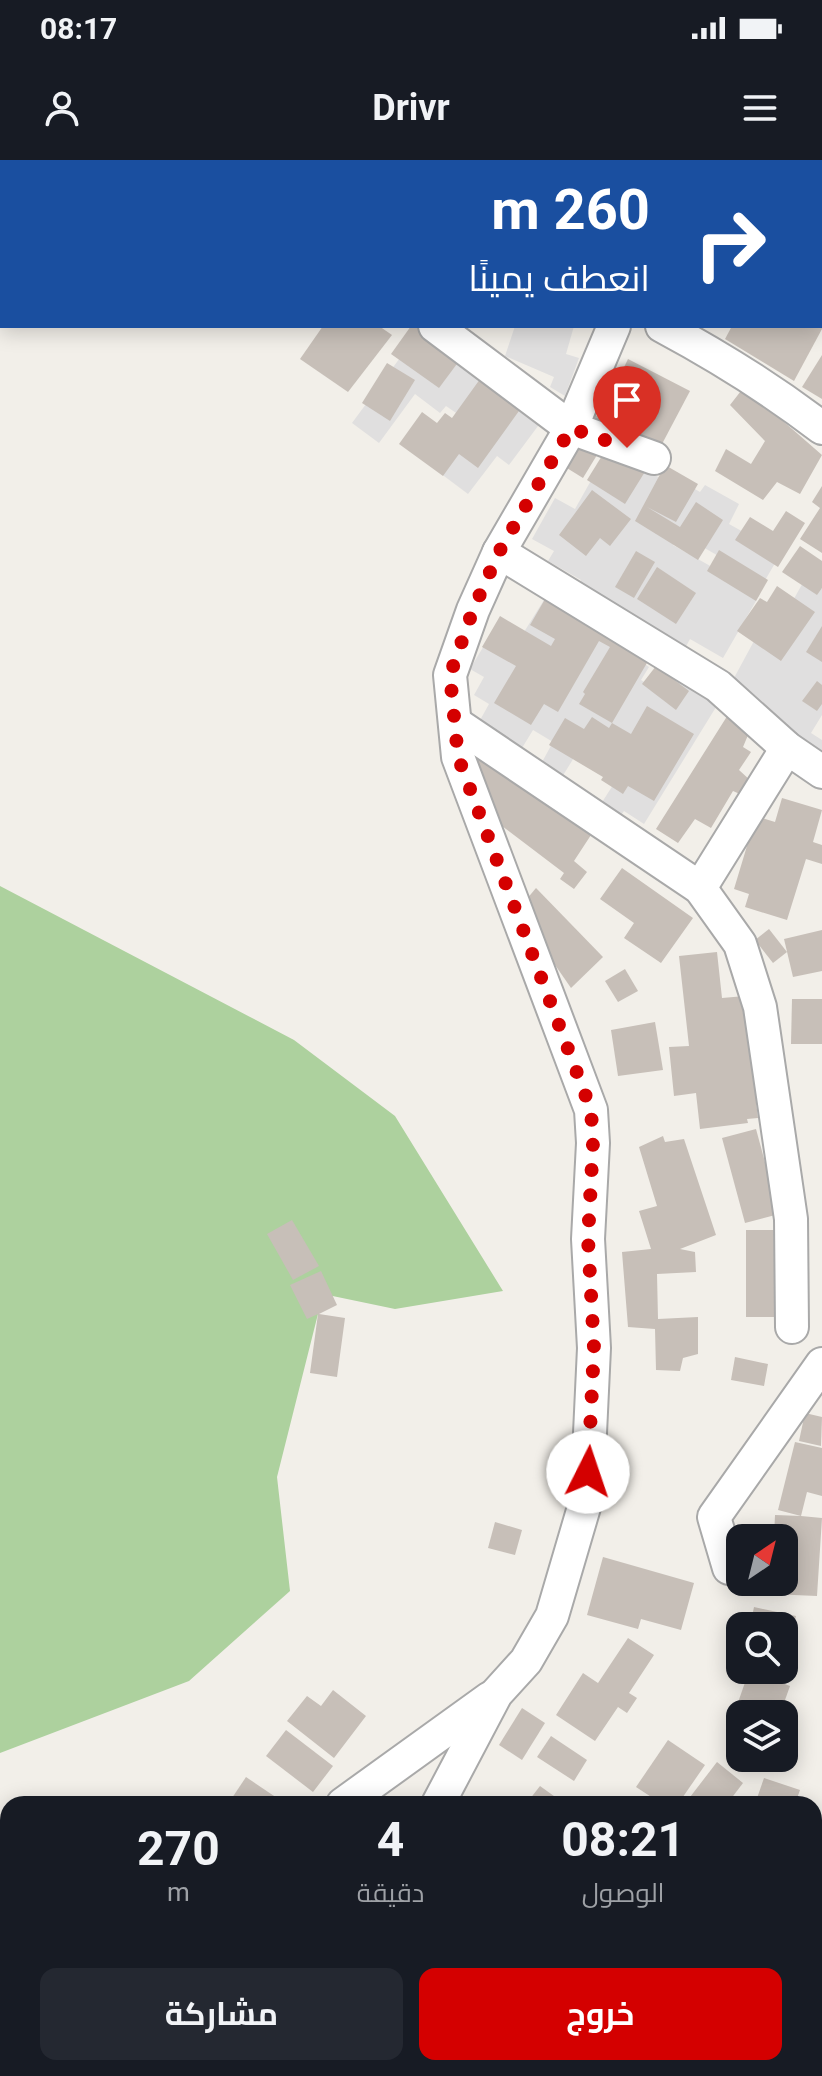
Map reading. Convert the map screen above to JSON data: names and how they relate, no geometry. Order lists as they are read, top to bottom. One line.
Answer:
{"north":"top right","page":{"status":"08:17","header":"Drivr","turn":["260 m","انعطف يمينًا"],"eta":["08:21","الوصول","4","دقيقة","270","m"],"buttons":["خروج","مشاركة"]}}
